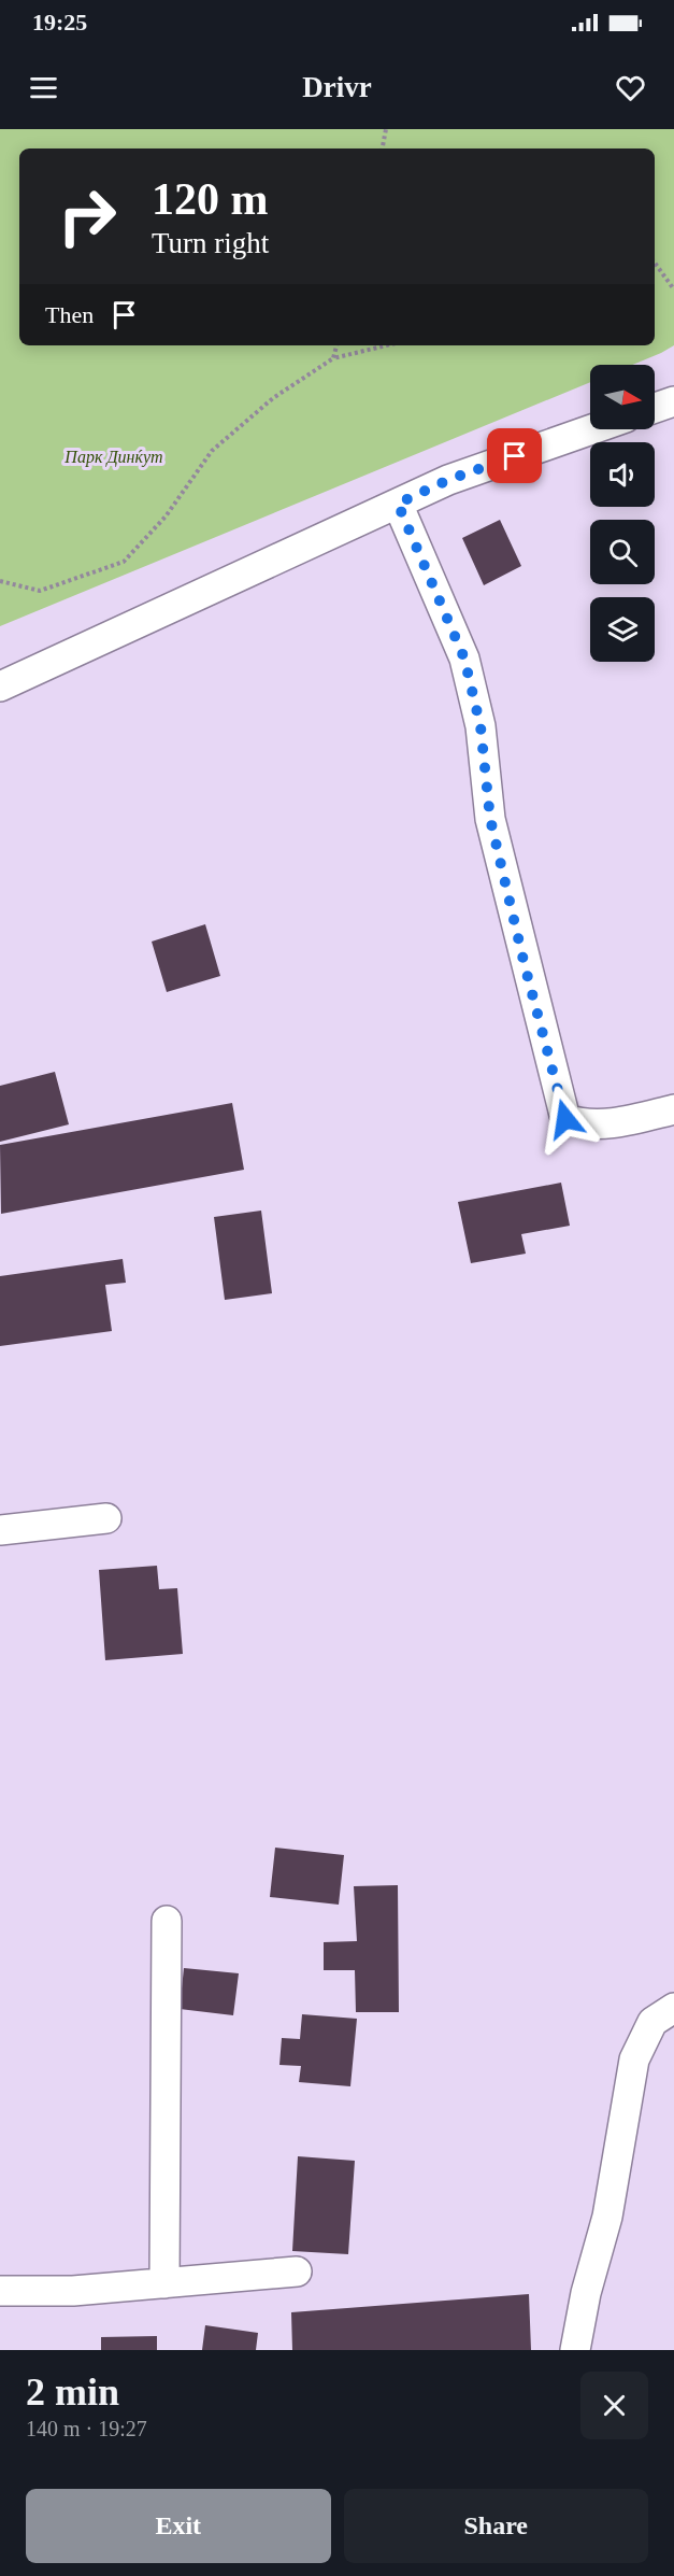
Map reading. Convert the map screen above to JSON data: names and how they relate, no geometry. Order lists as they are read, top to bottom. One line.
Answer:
{"parks":["Парк Динќут"],"north":"right","page":{"status":"19:25","header":"Drivr","turn":["120 m","Turn right"],"then":"Then","heading":["2 min","140 m · 19:27"],"buttons":["Exit","Share"]}}
